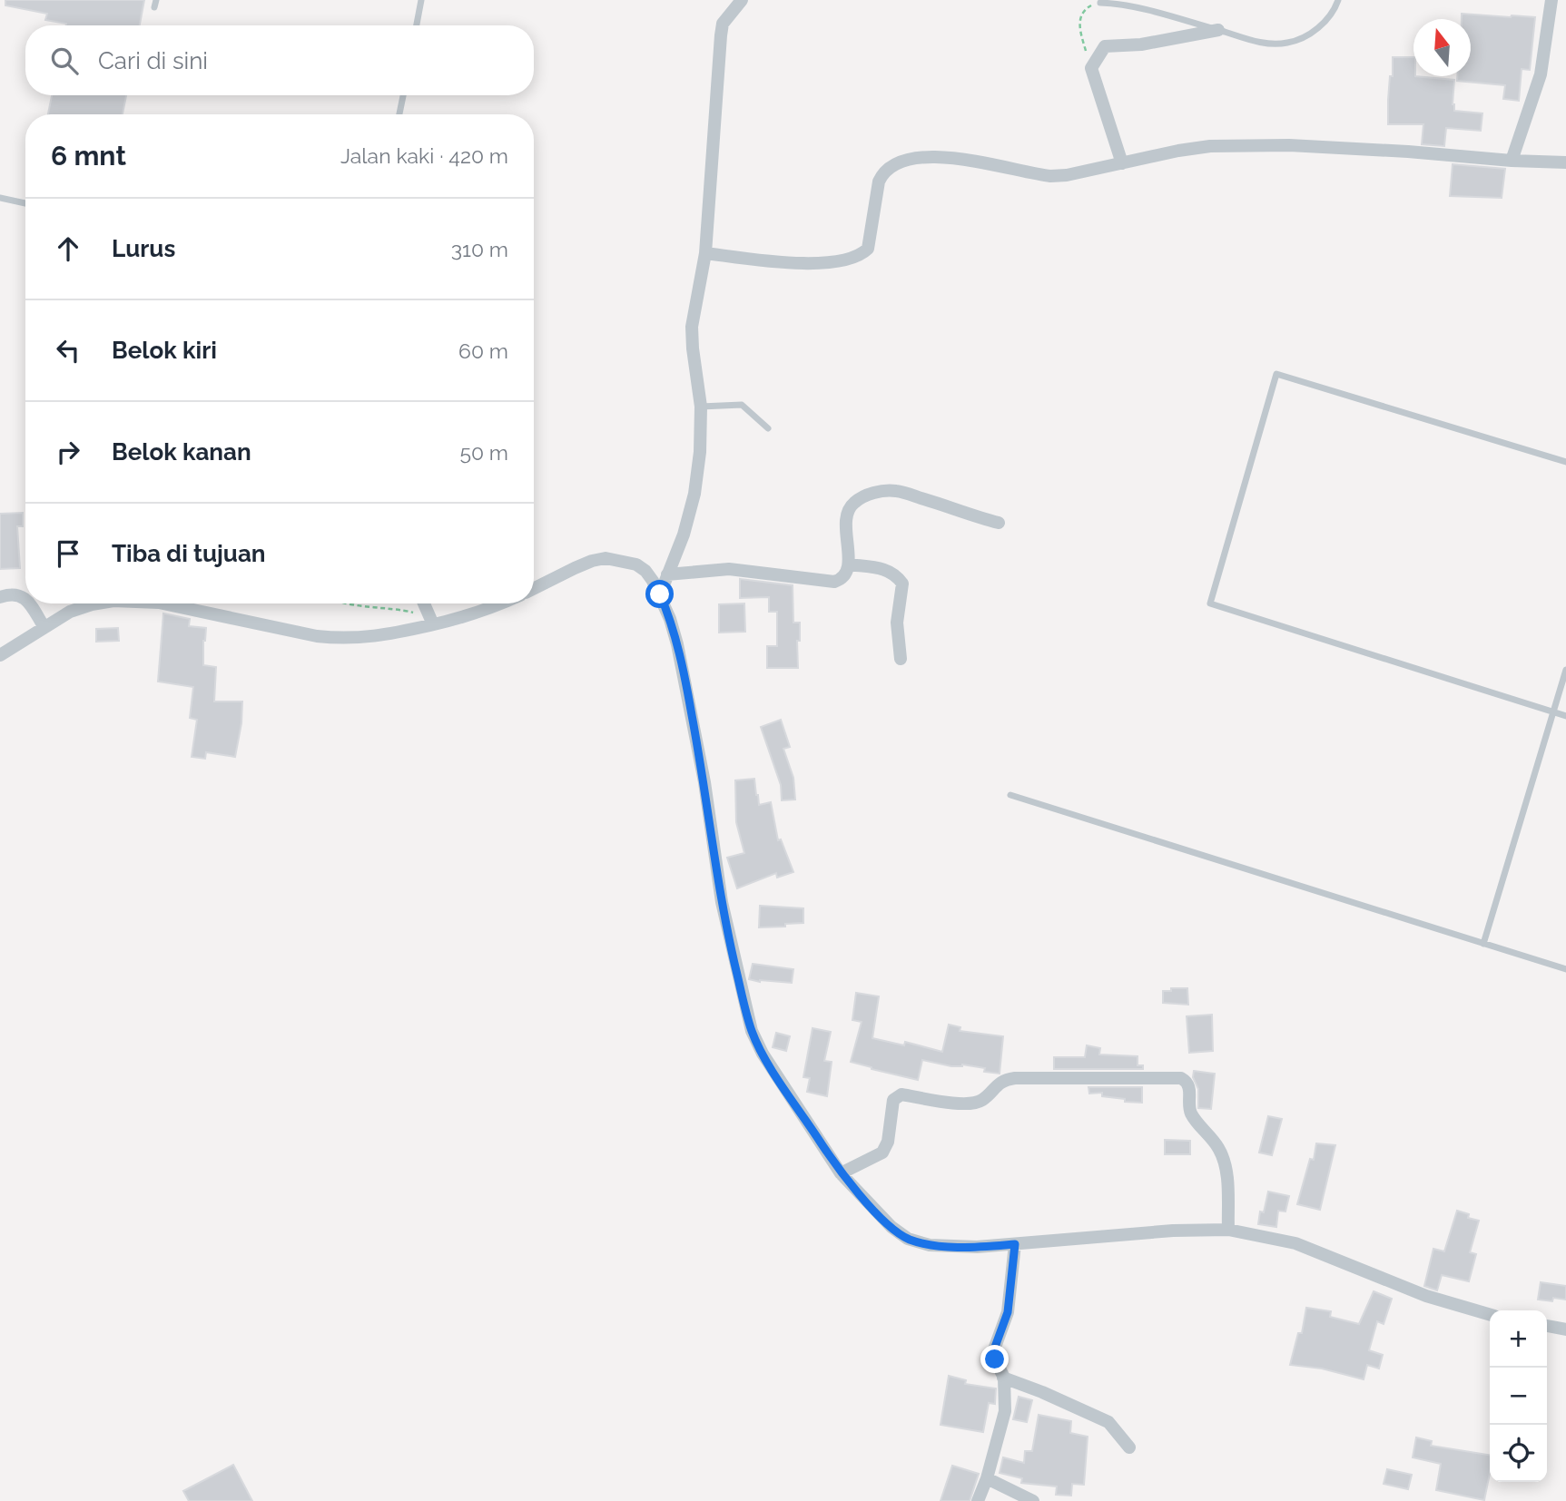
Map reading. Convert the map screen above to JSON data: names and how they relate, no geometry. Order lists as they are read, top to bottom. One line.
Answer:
{"north":"top","page":{"search":"Cari di sini","heading":["6 mnt","Jalan kaki · 420 m"],"list":[["Lurus","310 m"],["Belok kiri","60 m"],["Belok kanan","50 m"],"Tiba di tujuan"],"map_buttons":["+","−"]}}
